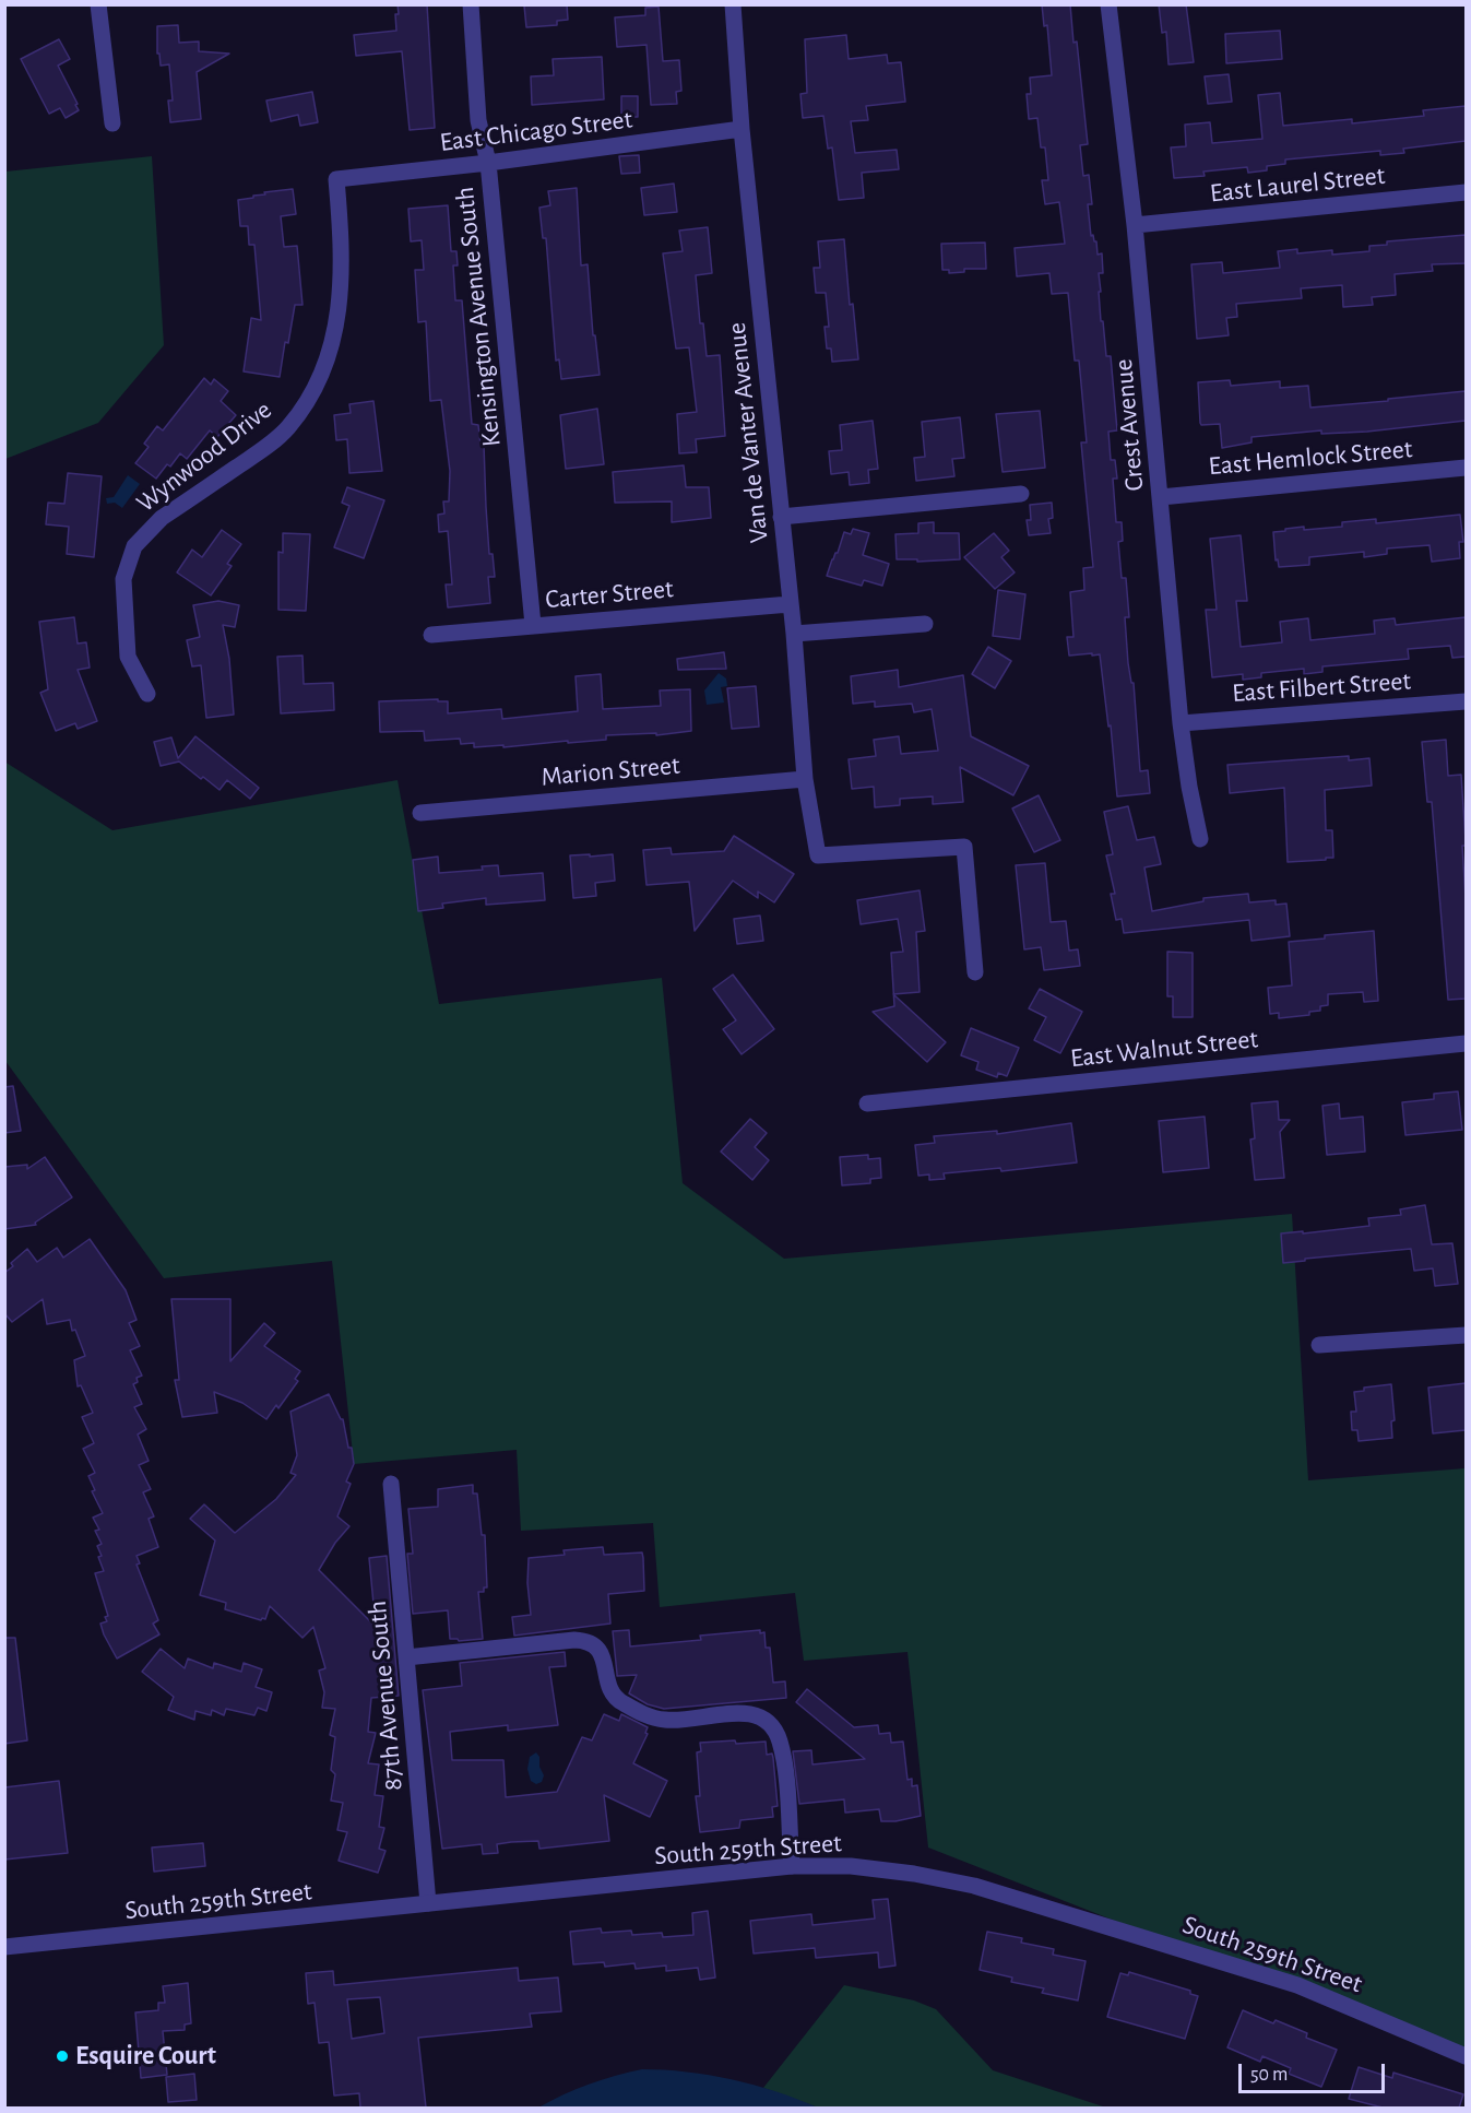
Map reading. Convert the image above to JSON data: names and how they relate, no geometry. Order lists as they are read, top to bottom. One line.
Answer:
{"streets":{"street":["East Chicago Street","East Laurel Street","Kensington Avenue South","Crest Avenue","Van de Vanter Avenue","Wynwood Drive","East Hemlock Street","Carter Street","East Filbert Street","Marion Street","East Walnut Street","87th Avenue South","South 259th Street"]},"crossings":[["East Chicago Street","Kensington Avenue South"],["East Chicago Street","Van de Vanter Avenue"],["East Chicago Street","Wynwood Drive"],["East Laurel Street","Crest Avenue"],["Kensington Avenue South","Carter Street"],["Crest Avenue","East Hemlock Street"],["Crest Avenue","East Filbert Street"],["Van de Vanter Avenue","Carter Street"],["Van de Vanter Avenue","Marion Street"],["87th Avenue South","South 259th Street"]],"places":["Esquire Court"],"scale_bar":"50 m"}
